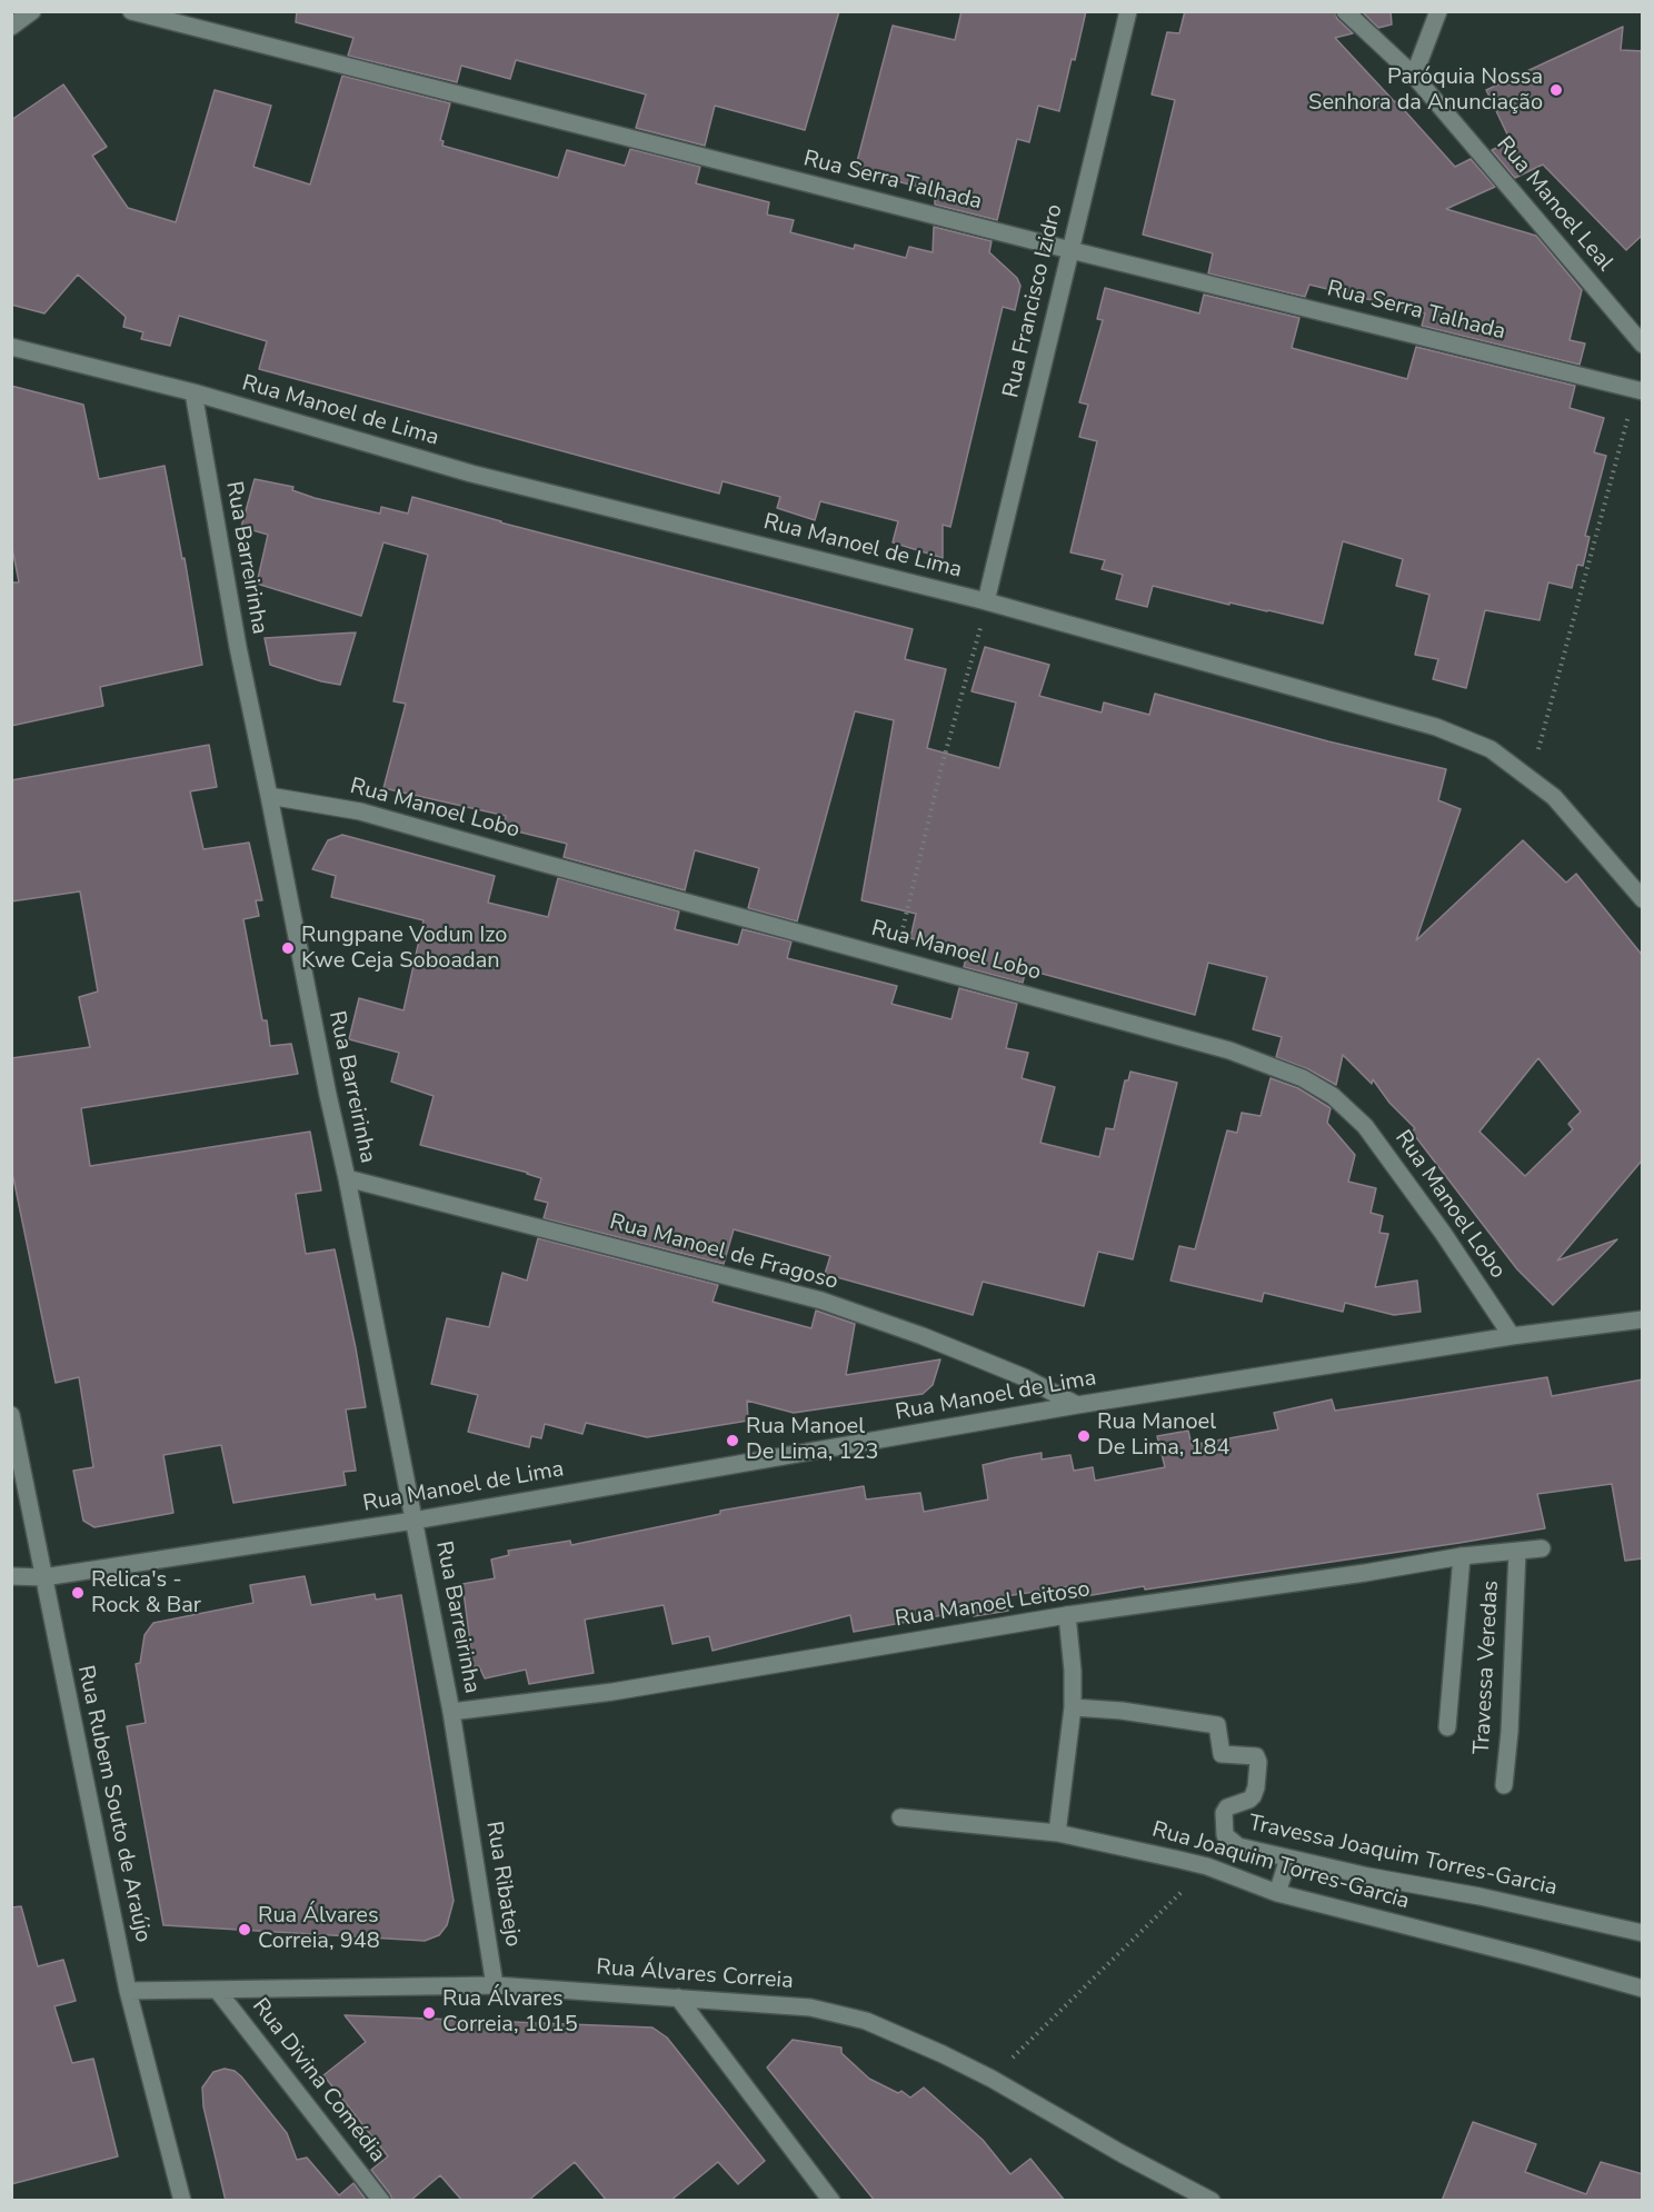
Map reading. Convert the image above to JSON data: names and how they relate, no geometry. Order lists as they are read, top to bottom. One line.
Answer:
{"streets":{"street":["Rua Serra Talhada","Rua Manoel Leal","Rua Francisco Izidro","Rua Manoel de Lima","Rua Barreirinha","Rua Manoel Lobo","Rua Manoel de Fragoso","Rua Manoel Leitoso","Travessa Veredas","Rua Rubem Souto de Araújo","Travessa Joaquim Torres-Garcia","Rua Joaquim Torres-Garcia","Rua Ribatejo","Rua Álvares Correia","Rua Divina Comédia"]},"crossings":[["Rua Serra Talhada","Rua Francisco Izidro"],["Rua Francisco Izidro","Rua Manoel de Lima"],["Rua Manoel de Lima","Rua Barreirinha"],["Rua Manoel de Lima","Rua Manoel Lobo"],["Rua Manoel de Lima","Rua Manoel de Fragoso"],["Rua Manoel de Lima","Rua Rubem Souto de Araújo"],["Rua Barreirinha","Rua Manoel Lobo"],["Rua Barreirinha","Rua Manoel de Fragoso"],["Rua Barreirinha","Rua Manoel Leitoso"],["Rua Barreirinha","Rua Ribatejo"],["Rua Manoel Leitoso","Travessa Veredas"],["Rua Rubem Souto de Araújo","Rua Álvares Correia"],["Rua Ribatejo","Rua Álvares Correia"],["Rua Álvares Correia","Rua Divina Comédia"]],"places":["Paróquia Nossa Senhora da Anunciação","Rungpane Vodun Izo Kwe Ceja Soboadan","Rua Manoel De Lima, 184","Rua Manoel De Lima, 123","Relica's - Rock & Bar","Rua Álvares Correia, 948","Rua Álvares Correia, 1015"]}
